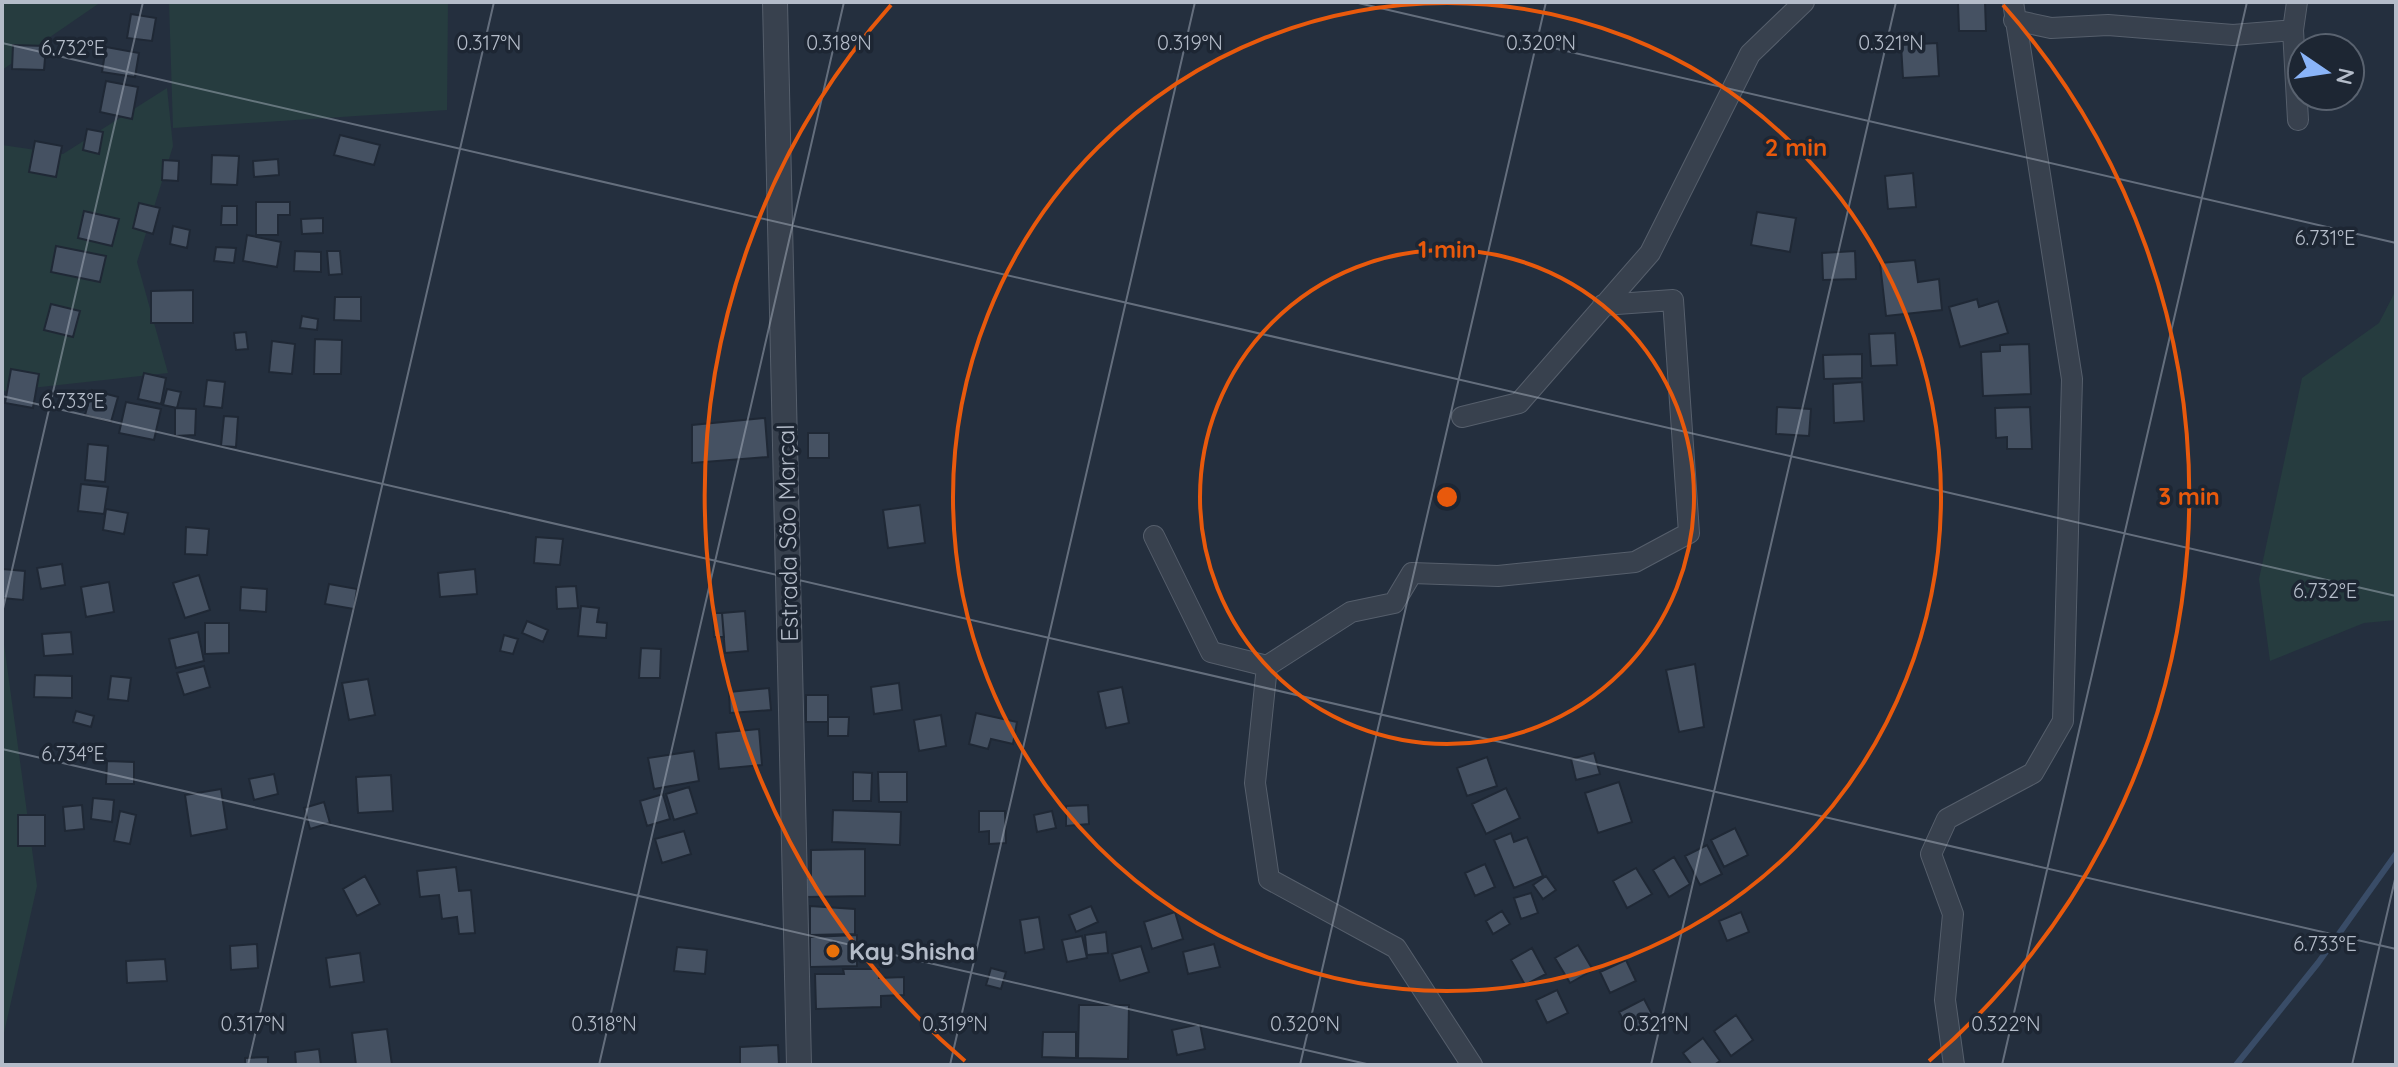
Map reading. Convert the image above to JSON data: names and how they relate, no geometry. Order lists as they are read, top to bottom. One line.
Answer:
{"streets":{"street":["Estrada São Marçal"]},"places":["Kay Shisha"],"north":"right","coordinates":["0.317°N","0.318°N","0.319°N","0.320°N","0.321°N","6.732°E","6.731°E","6.733°E","6.734°E","0.322°N"],"rings":["2 min","1 min","3 min"]}
